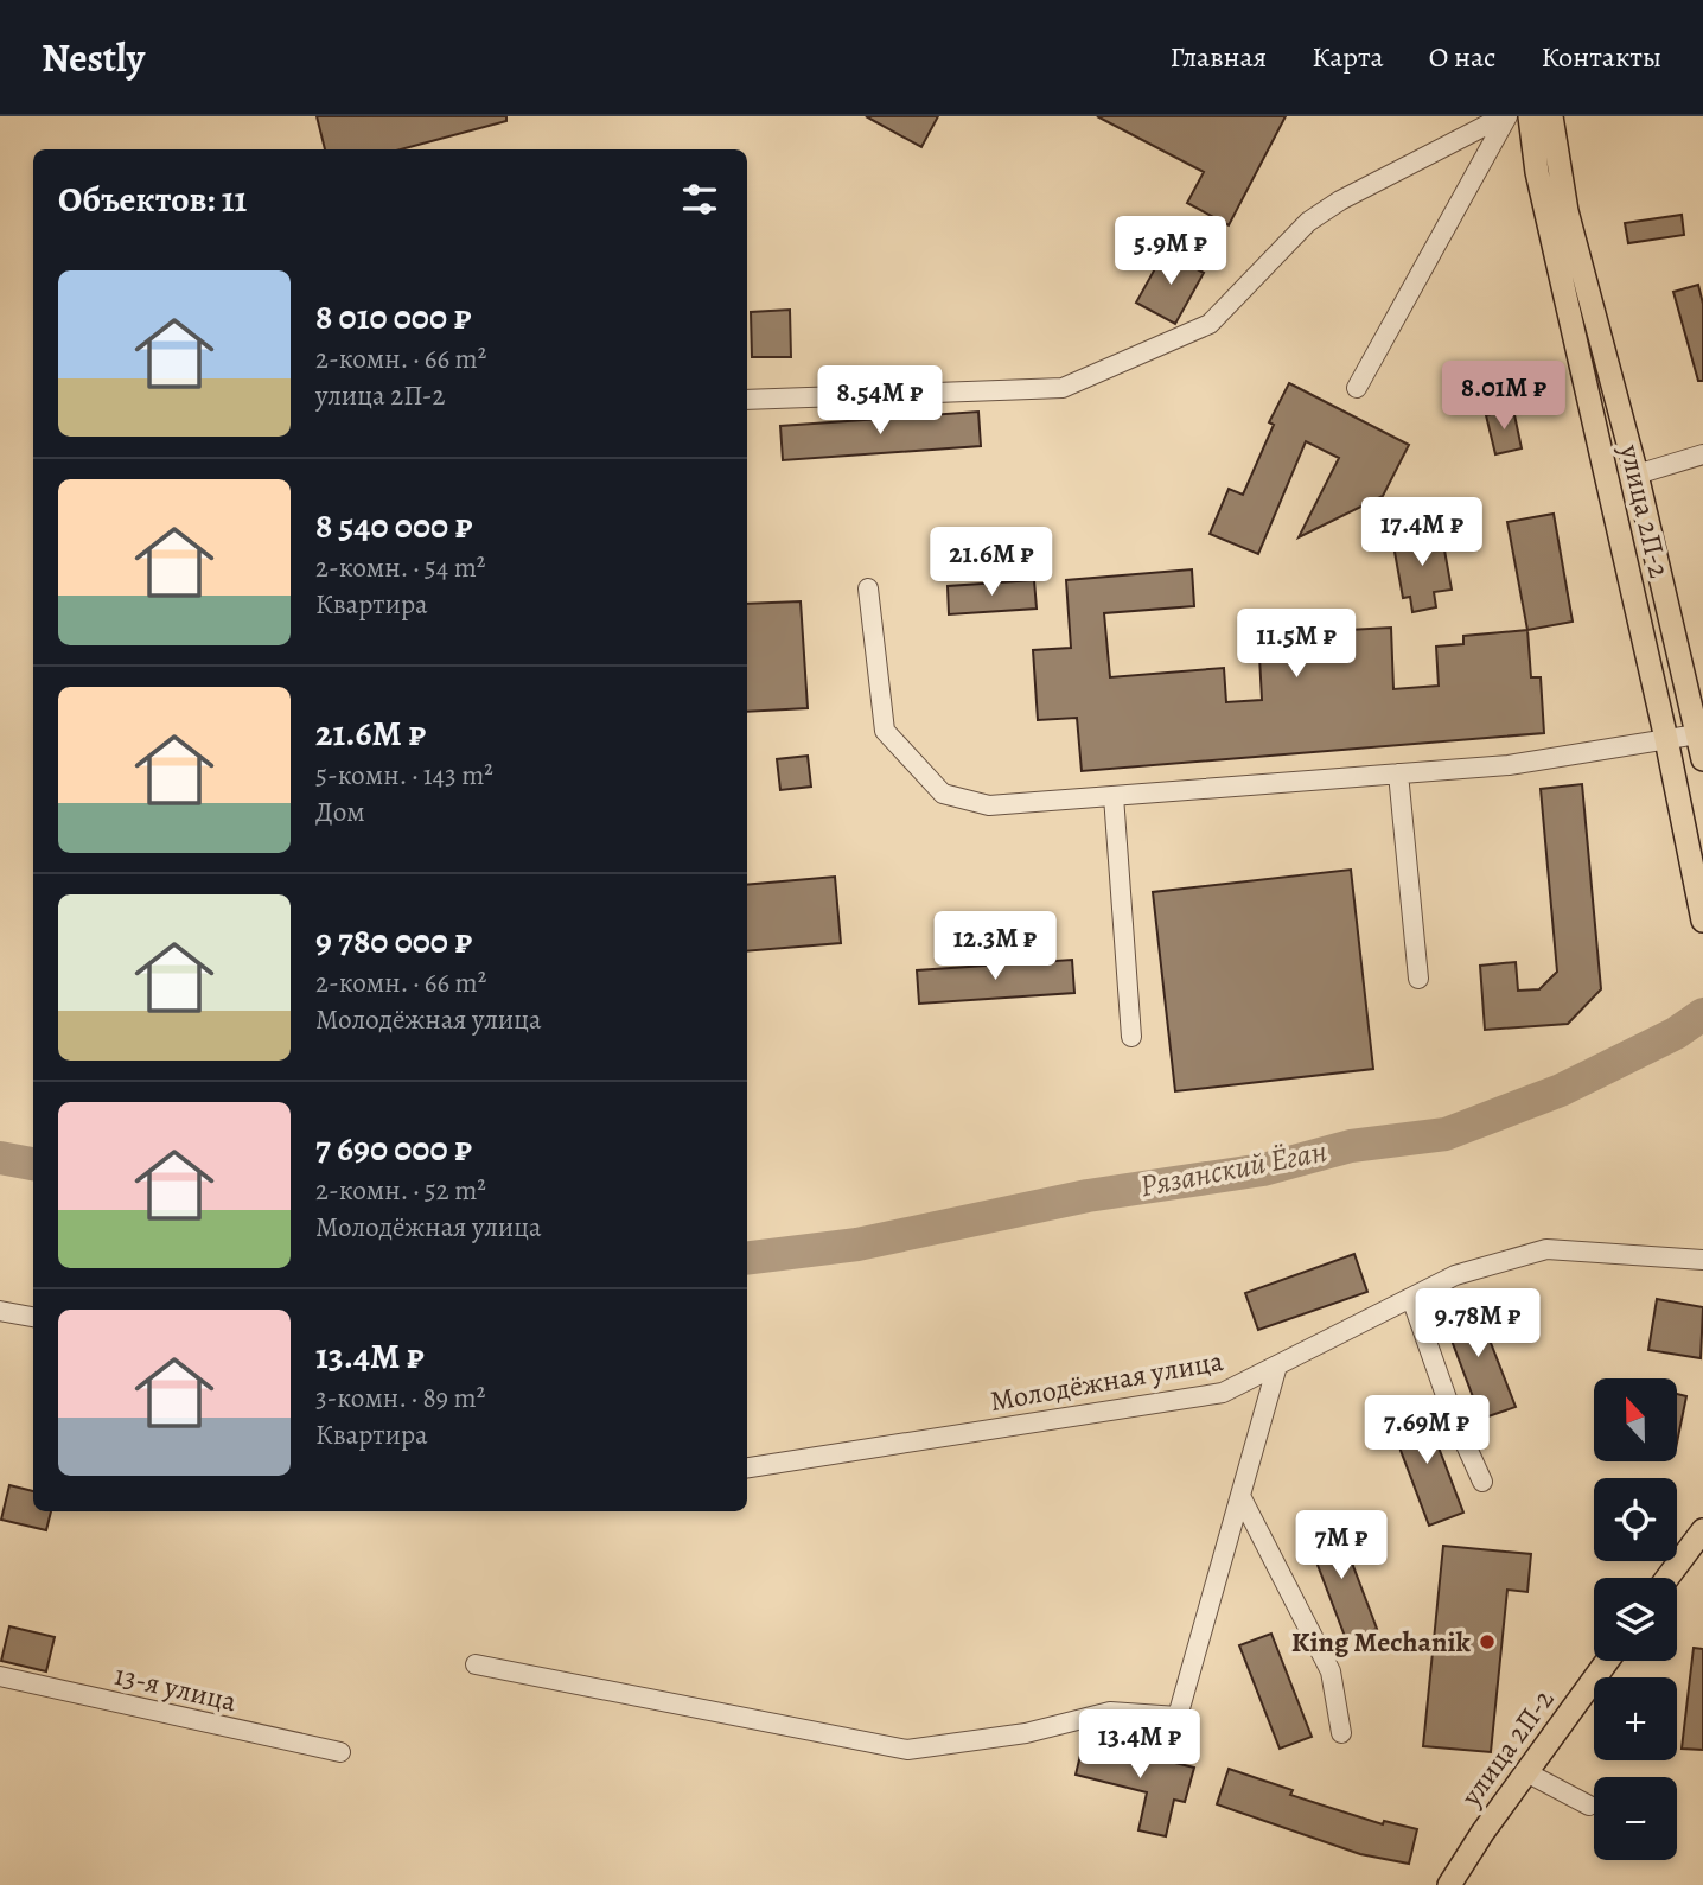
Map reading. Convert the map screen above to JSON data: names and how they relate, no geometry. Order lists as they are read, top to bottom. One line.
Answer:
{"streets":{"main road":["улица 2П-2"],"street":["Молодёжная улица","13-я улица"]},"water":["Рязанский Ёган"],"places":["King Mechanik"],"north":"top","page":{"header":"Nestly","nav":["Главная","Карта","О нас","Контакты"],"heading":"Объектов: 11","price":["5.9M ₽","8.01M ₽","8.54M ₽","17.4M ₽","21.6M ₽","11.5M ₽","12.3M ₽","9.78M ₽","7.69M ₽","7M ₽","13.4M ₽"],"list":[{"name":"8 010 000 ₽","note":"2-комн. · 66 m² · улица 2П-2"},{"name":"8 540 000 ₽","note":"2-комн. · 54 m² · Квартира"},{"name":"21.6M ₽","note":"5-комн. · 143 m² · Дом"},{"name":"9 780 000 ₽","note":"2-комн. · 66 m² · Молодёжная улица"},{"name":"7 690 000 ₽","note":"2-комн. · 52 m² · Молодёжная улица"},{"name":"13.4M ₽","note":"3-комн. · 89 m² · Квартира"}],"map_buttons":["+","−"]}}
